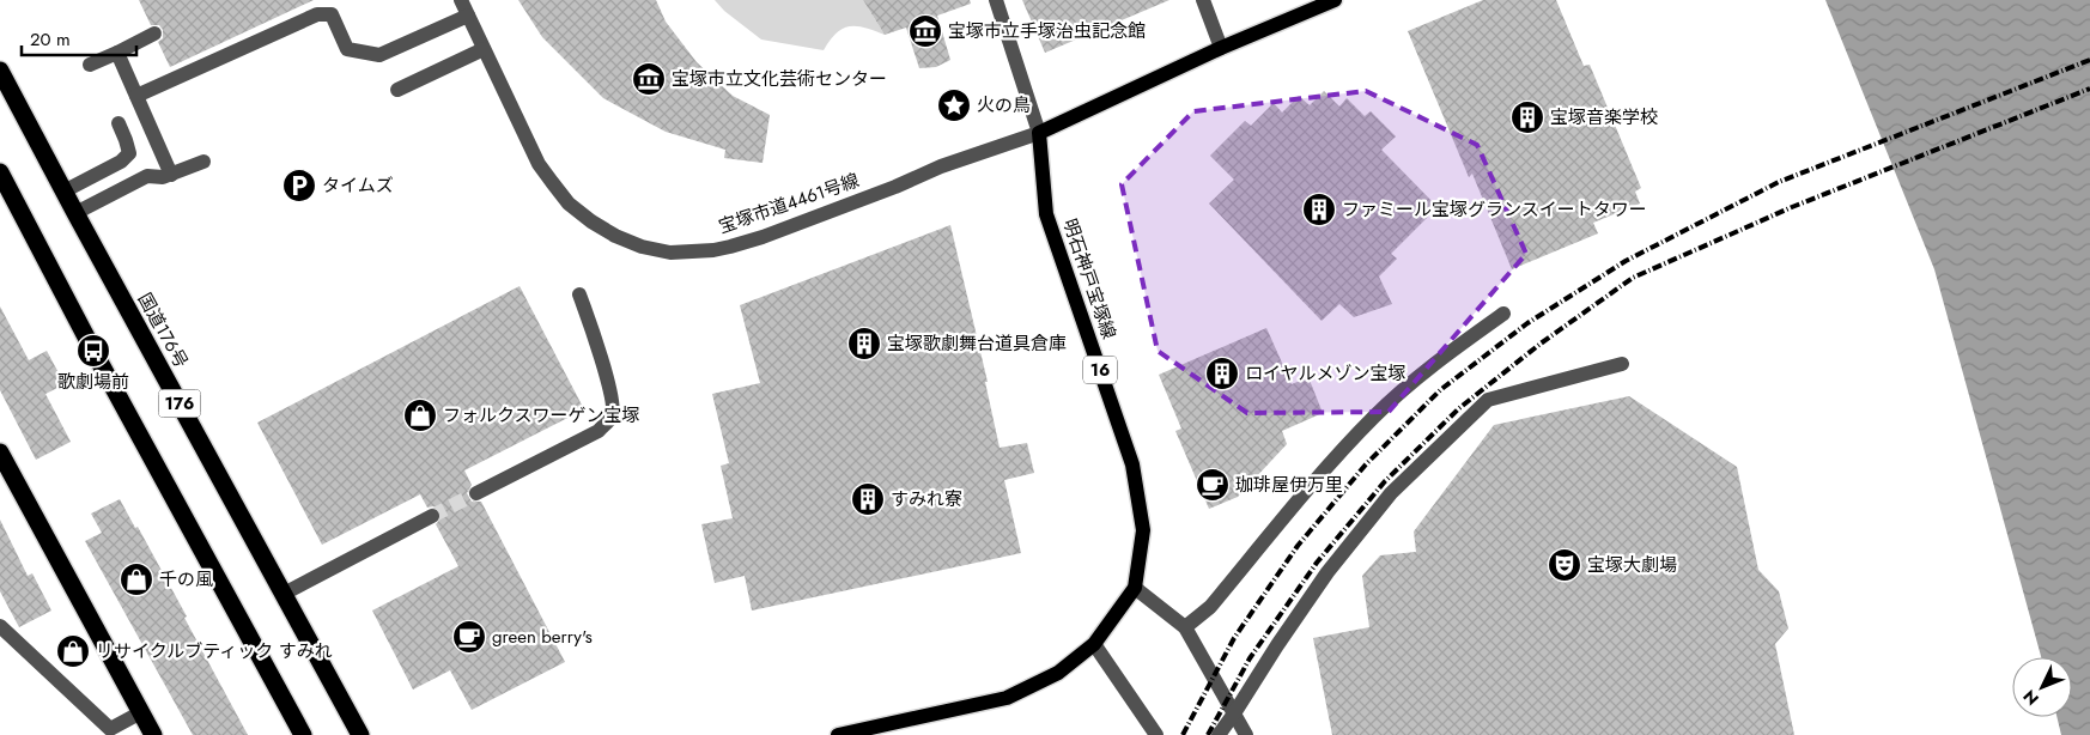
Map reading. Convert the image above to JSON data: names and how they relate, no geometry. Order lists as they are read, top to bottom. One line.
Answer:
{"streets":{"highway":["国道176号","176"],"main road":["明石神戸宝塚線","16"],"street":["宝塚市道4461号線"]},"crossings":[["宝塚市道4461号線","明石神戸宝塚線"]],"places":{"museum":["宝塚市立手塚治虫記念館","宝塚市立文化芸術センター"],"place":["火の鳥"],"building":["宝塚音楽学校","ファミール宝塚グランスイートタワー","宝塚歌劇舞台道具倉庫","ロイヤルメゾン宝塚","すみれ寮"],"parking":["タイムズ"],"bus stop":["歌劇場前"],"shop":["フォルクスワーゲン宝塚","千の風","リサイクルブティック すみれ"],"cafe":["珈琲屋伊万里","green berry's"],"theatre":["宝塚大劇場"]},"scale_bar":"20 m","north":"bottom left"}
